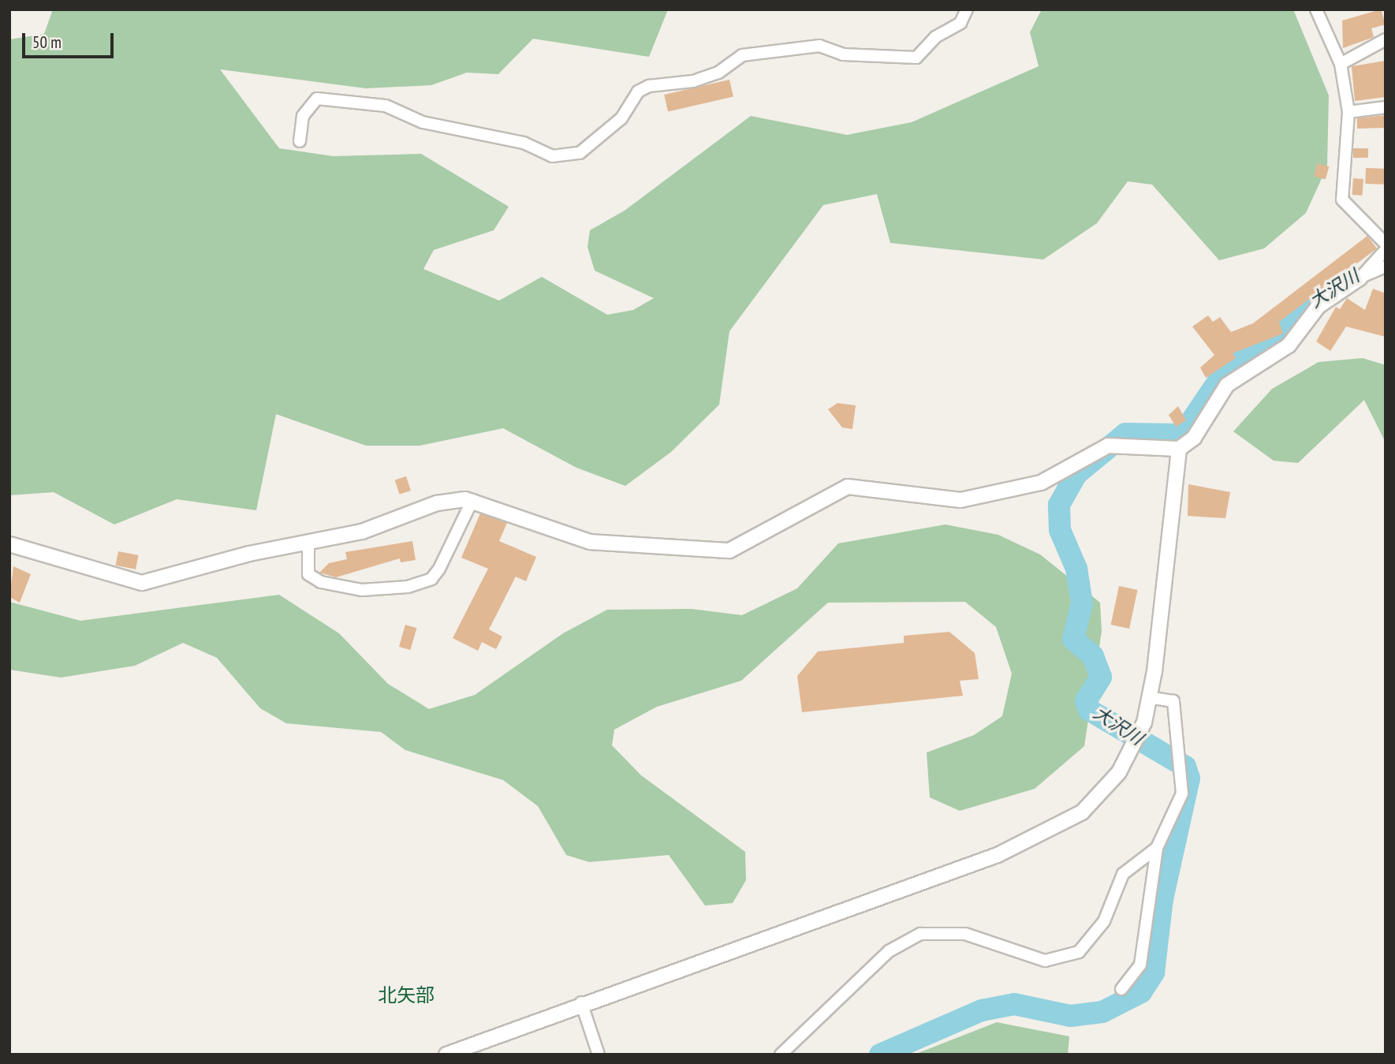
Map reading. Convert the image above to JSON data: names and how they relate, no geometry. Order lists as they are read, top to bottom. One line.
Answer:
{"districts":["北矢部"],"water":["大沢川"],"scale_bar":"50 m"}
